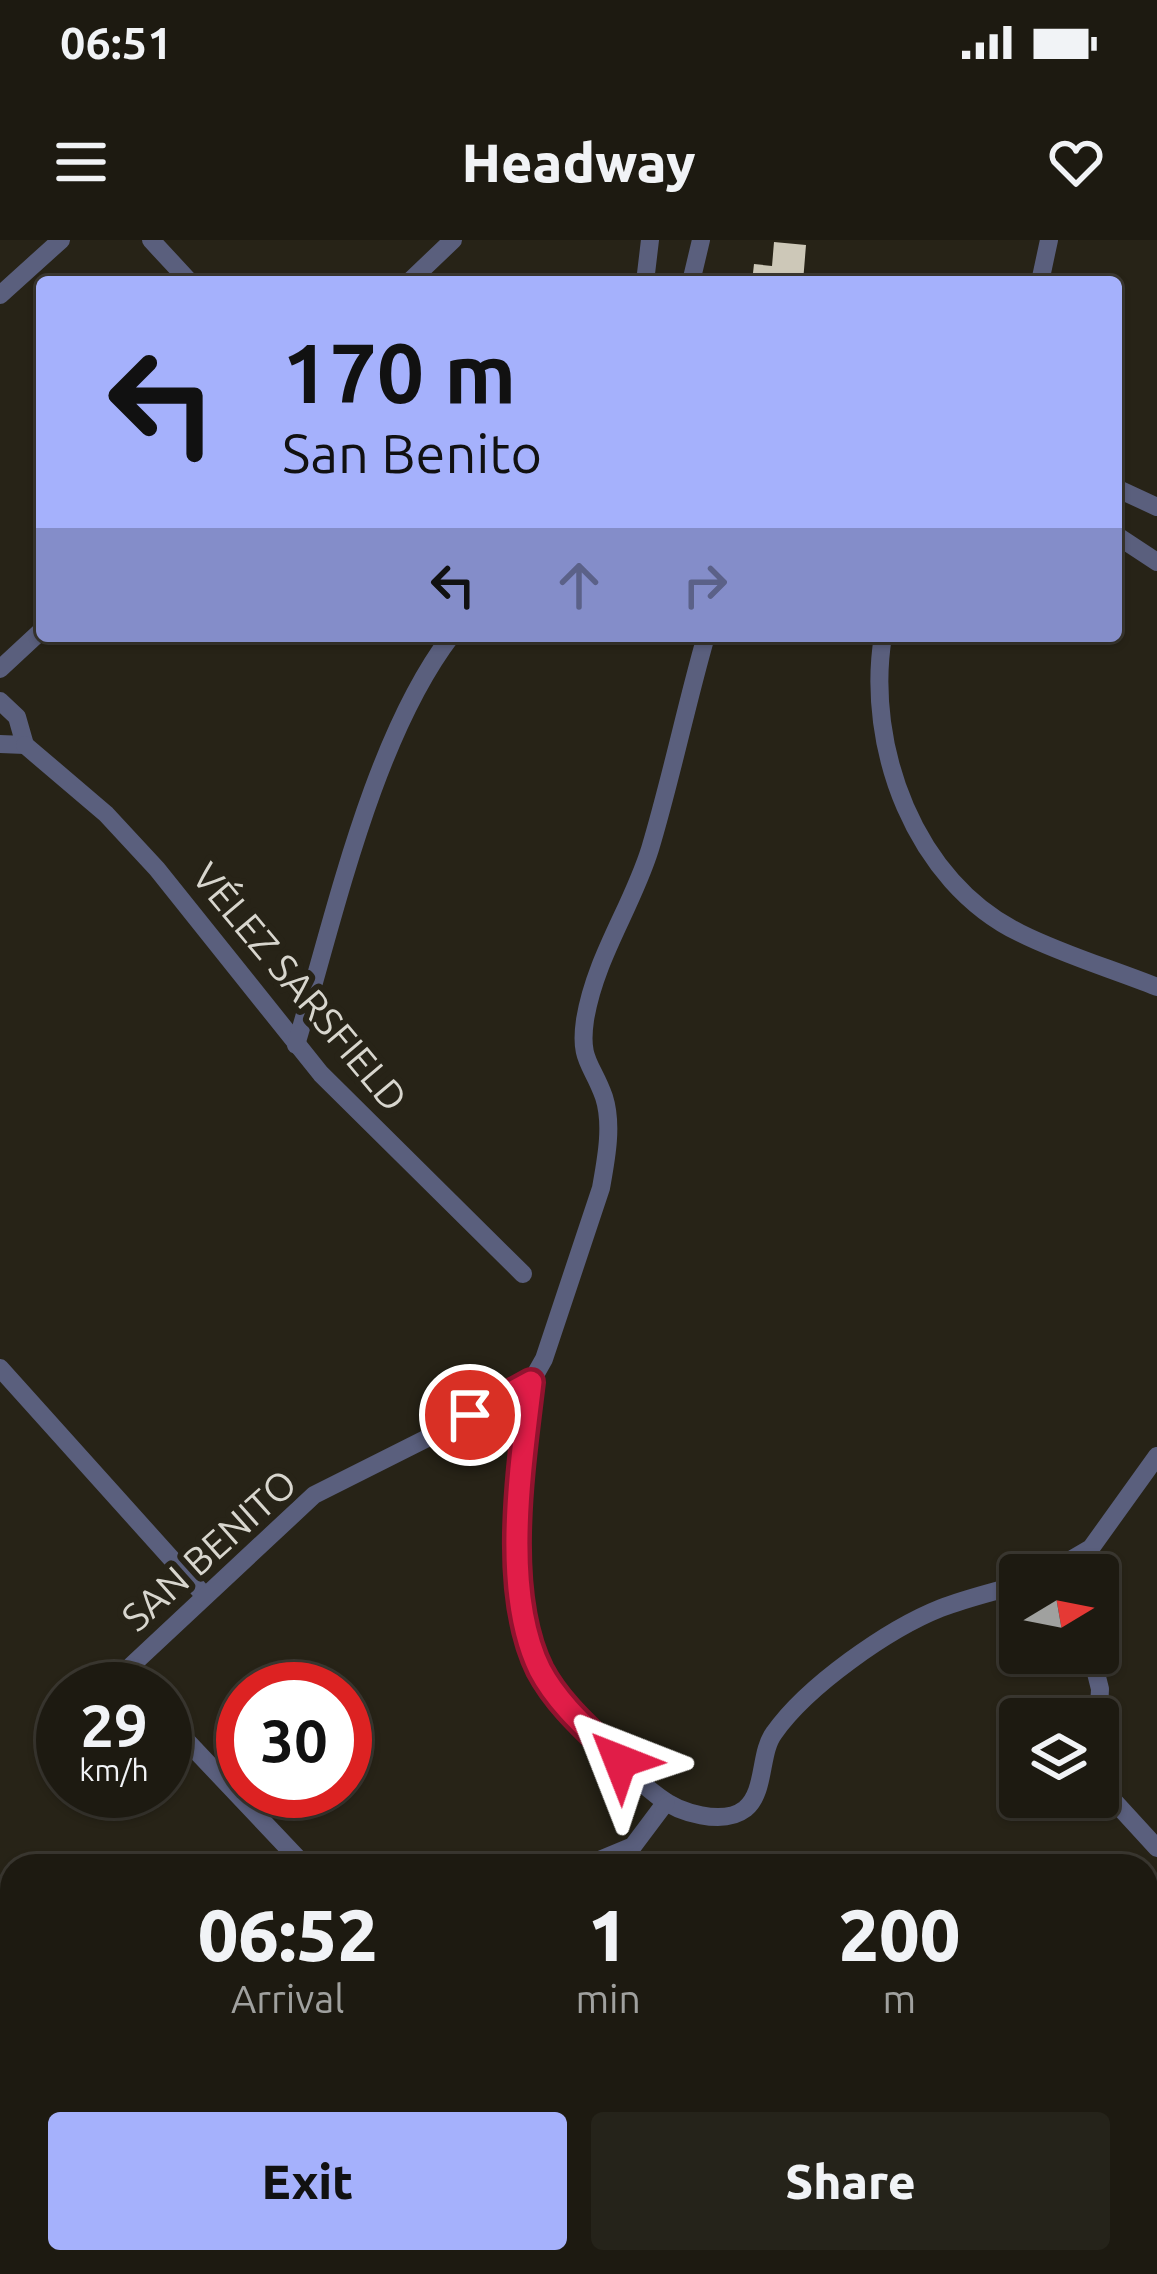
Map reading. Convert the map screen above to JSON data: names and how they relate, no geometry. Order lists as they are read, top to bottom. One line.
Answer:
{"streets":{"street":["VÉLEZ SARSFIELD","SAN BENITO"]},"north":"right","page":{"status":"06:51","header":"Headway","turn":["170 m","San Benito"],"speed":"29 km/h","limit":"30","eta":["06:52","Arrival","1","min","200","m"],"buttons":["Exit","Share"]}}
